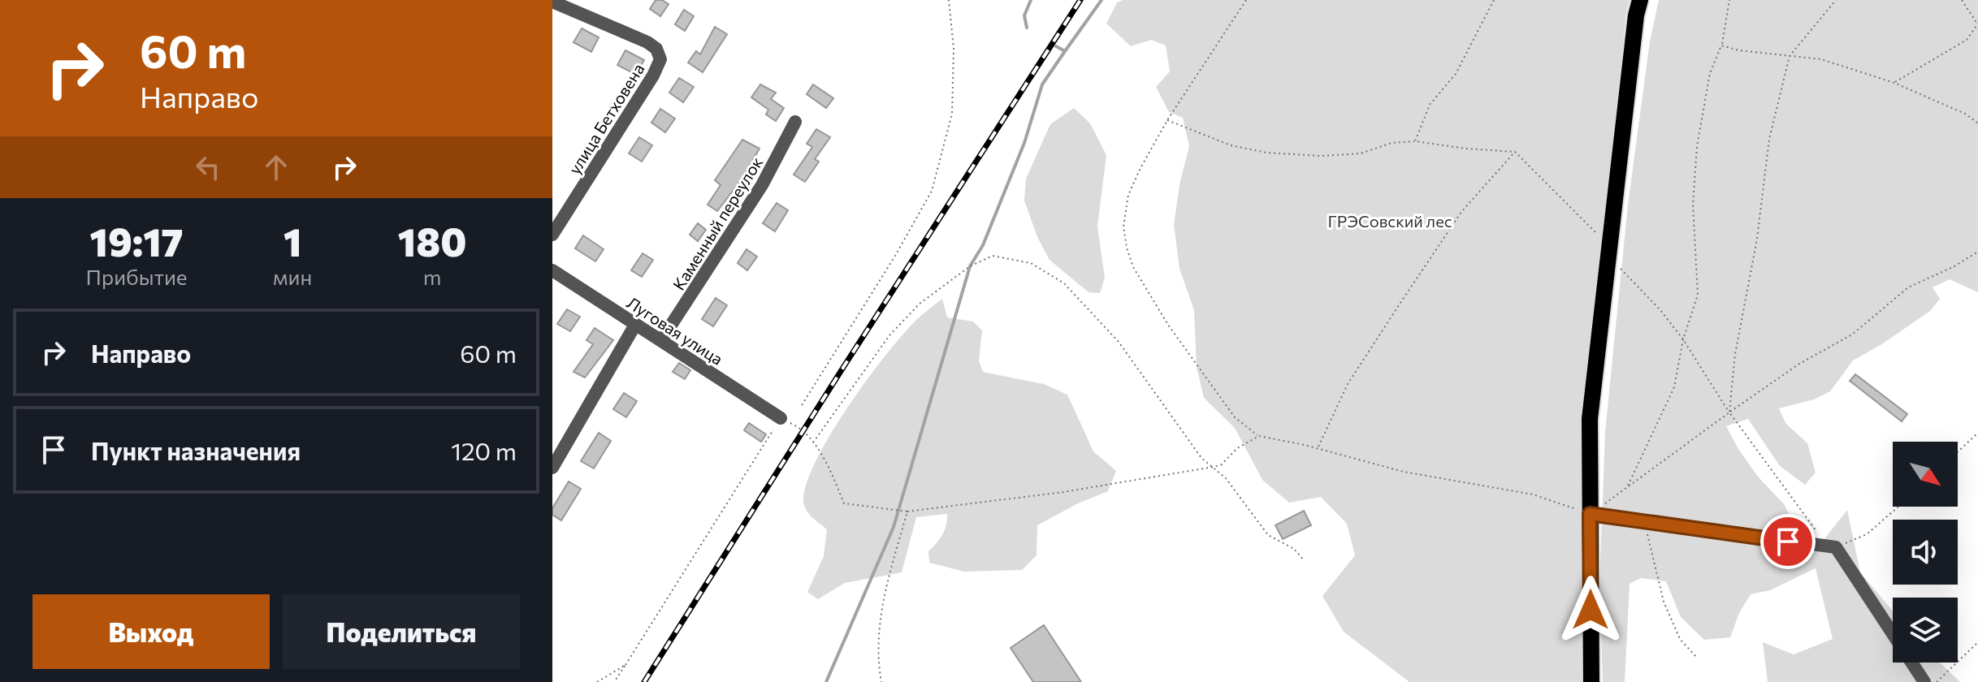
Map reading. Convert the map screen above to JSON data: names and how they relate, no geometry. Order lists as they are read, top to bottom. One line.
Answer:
{"streets":{"street":["улица Бетховена","Каменный переулок","Луговая улица"]},"crossings":[["Каменный переулок","Луговая улица"]],"parks":["ГРЭСовский лес"],"north":"bottom right","page":{"turn":["60 m","Направо"],"eta":["19:17","Прибытие","1","мин","180","m"],"list":[{"name":"Направо","value":"60 m"},{"name":"Пункт назначения","value":"120 m"}],"buttons":["Выход","Поделиться"]}}
